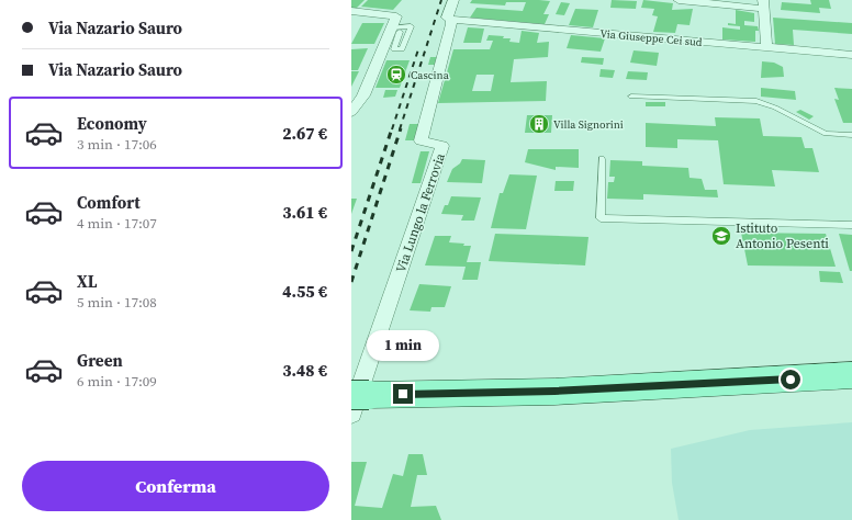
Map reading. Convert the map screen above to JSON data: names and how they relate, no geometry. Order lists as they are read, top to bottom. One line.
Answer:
{"streets":{"street":["Via Giuseppe Cei sud","Via Lungo la Ferrovia"]},"crossings":[["Via Giuseppe Cei sud","Via Lungo la Ferrovia"]],"places":{"station":["Cascina"],"building":["Villa Signorini"],"school or university":["Istituto Antonio Pesenti"]},"page":{"banner":["Via Nazario Sauro","Via Nazario Sauro"],"list":[{"name":"Economy","note":"3 min · 17:06","value":"2.67 €"},{"name":"Comfort","note":"4 min · 17:07","value":"3.61 €"},{"name":"XL","note":"5 min · 17:08","value":"4.55 €"},{"name":"Green","note":"6 min · 17:09","value":"3.48 €"}],"bubble":"1 min","buttons":"Conferma"}}
